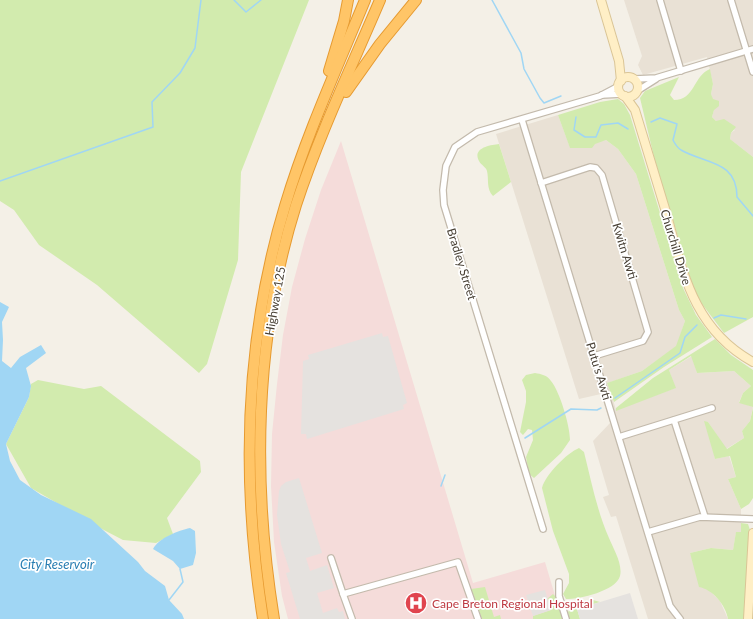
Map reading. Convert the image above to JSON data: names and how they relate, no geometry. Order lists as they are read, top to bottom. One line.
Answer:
{"streets":{"highway":["Highway 125"],"main road":["Churchill Drive"],"street":["Kwitn Awti","Bradley Street","Putu's Awti"]},"crossings":[["Churchill Drive","Bradley Street"],["Kwitn Awti","Putu's Awti"],["Bradley Street","Putu's Awti"]],"water":["City Reservoir"],"places":{"hospital":["Cape Breton Regional Hospital"]}}
